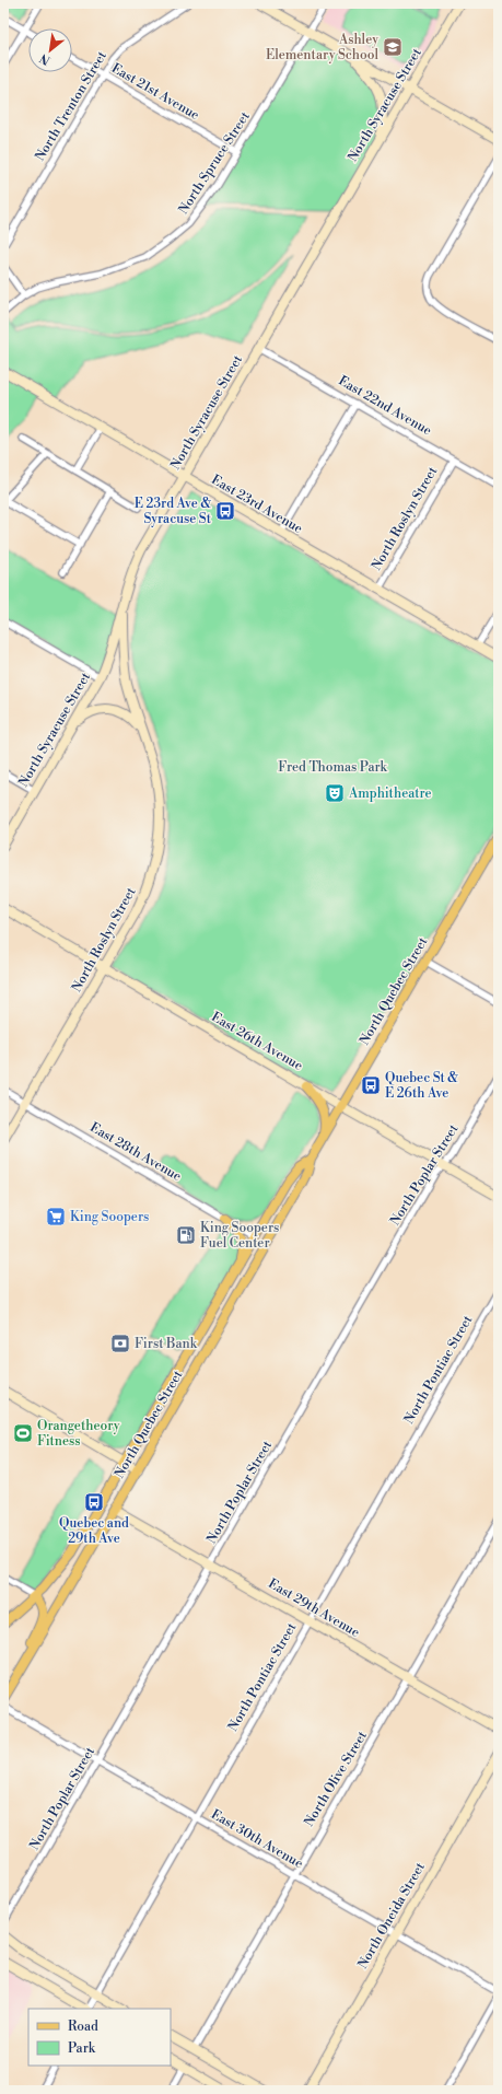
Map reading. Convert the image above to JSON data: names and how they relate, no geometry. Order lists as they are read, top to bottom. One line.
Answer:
{"streets":{"main road":["North Quebec Street"],"street":["East 21st Avenue","North Syracuse Street","North Trenton Street","North Spruce Street","East 22nd Avenue","East 23rd Avenue","North Roslyn Street","East 26th Avenue","East 28th Avenue","North Poplar Street","North Pontiac Street","East 29th Avenue","North Olive Street","East 30th Avenue","North Oneida Street"]},"crossings":[["East 21st Avenue","North Trenton Street"],["East 21st Avenue","North Spruce Street"],["North Syracuse Street","East 22nd Avenue"],["North Syracuse Street","East 23rd Avenue"],["North Syracuse Street","North Roslyn Street"],["East 22nd Avenue","North Roslyn Street"],["East 23rd Avenue","North Roslyn Street"],["North Roslyn Street","East 26th Avenue"],["North Roslyn Street","East 28th Avenue"],["North Quebec Street","East 26th Avenue"],["North Quebec Street","East 28th Avenue"],["North Quebec Street","East 29th Avenue"],["East 26th Avenue","North Poplar Street"],["North Poplar Street","East 29th Avenue"],["North Poplar Street","East 30th Avenue"],["North Pontiac Street","East 29th Avenue"],["North Pontiac Street","East 30th Avenue"],["East 29th Avenue","North Olive Street"],["North Olive Street","East 30th Avenue"],["East 30th Avenue","North Oneida Street"]],"parks":["Fred Thomas Park"],"places":{"school or university":["Ashley Elementary School"],"bus stop":["E 23rd Ave & Syracuse St","Quebec St & E 26th Ave","Quebec and 29th Ave"],"theatre":["Amphitheatre"],"supermarket":["King Soopers"],"fuel station":["King Soopers Fuel Center"],"bank":["First Bank"],"sports":["Orangetheory Fitness"]},"legend":["Road","Park"],"north":"bottom left"}
